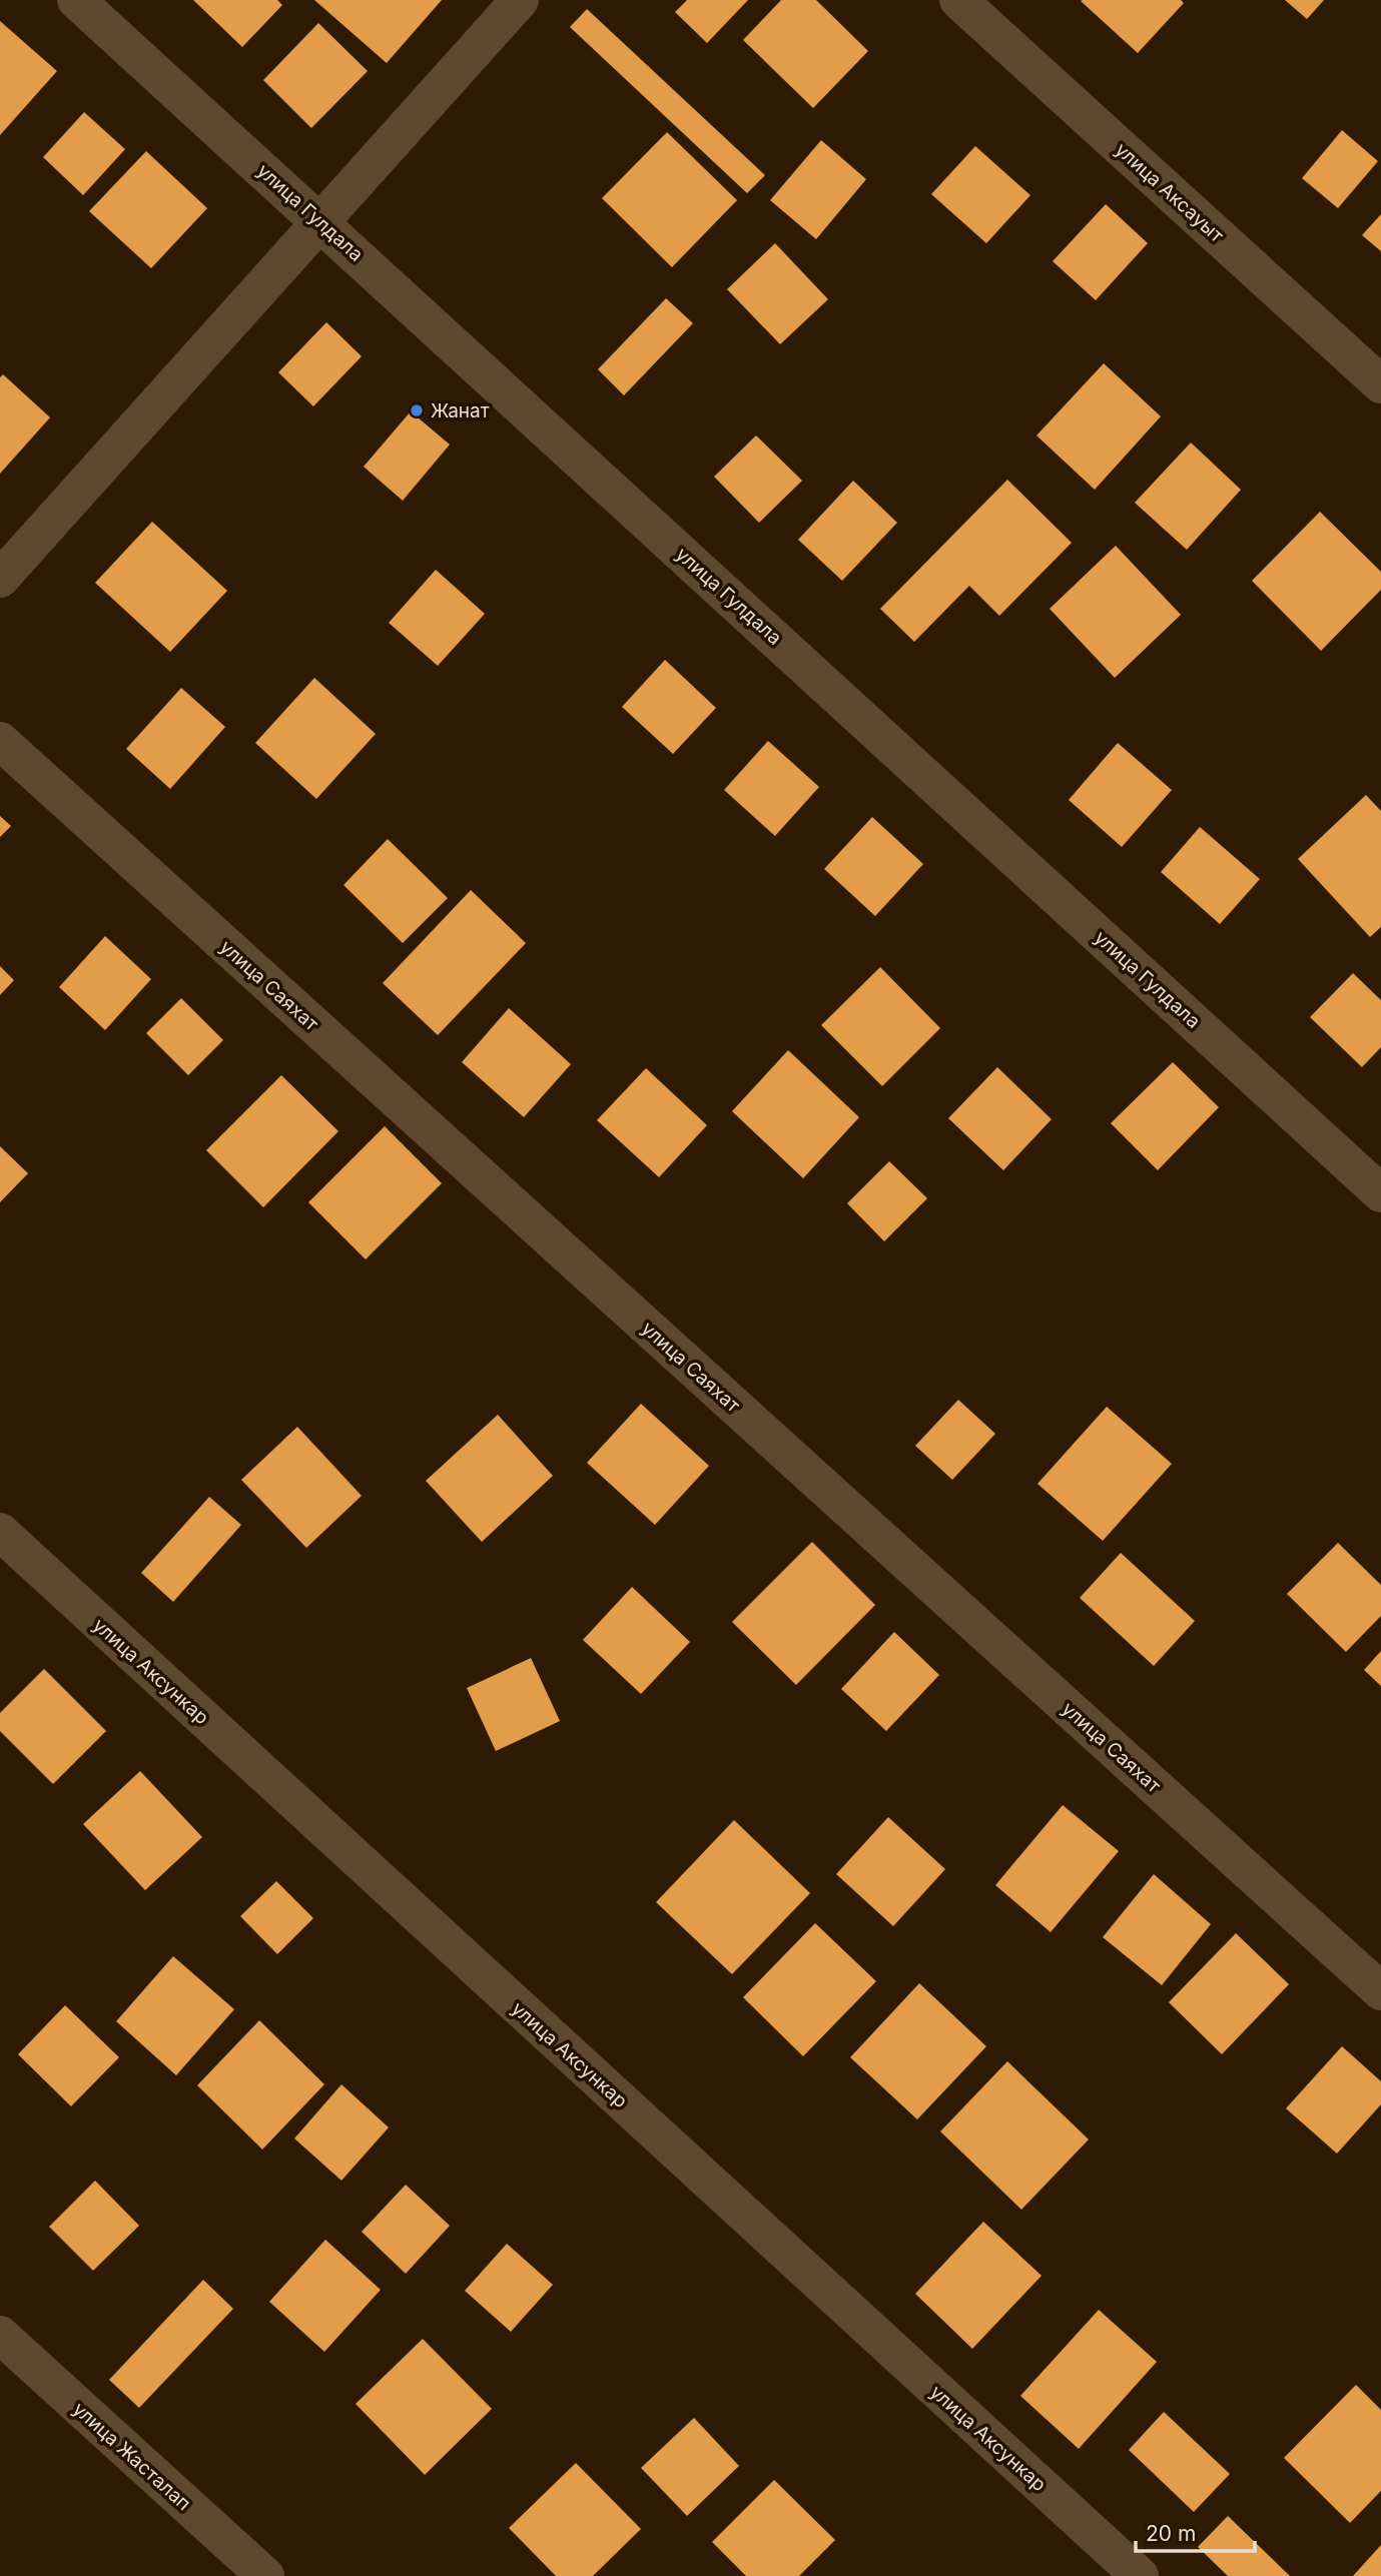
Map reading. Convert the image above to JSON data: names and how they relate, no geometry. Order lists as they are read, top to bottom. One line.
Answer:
{"streets":{"street":["улица Аксауыт","улица Гулдала","улица Саяхат","улица Аксункар","улица Жасталап"]},"places":["Жанат"],"scale_bar":"20 m"}
